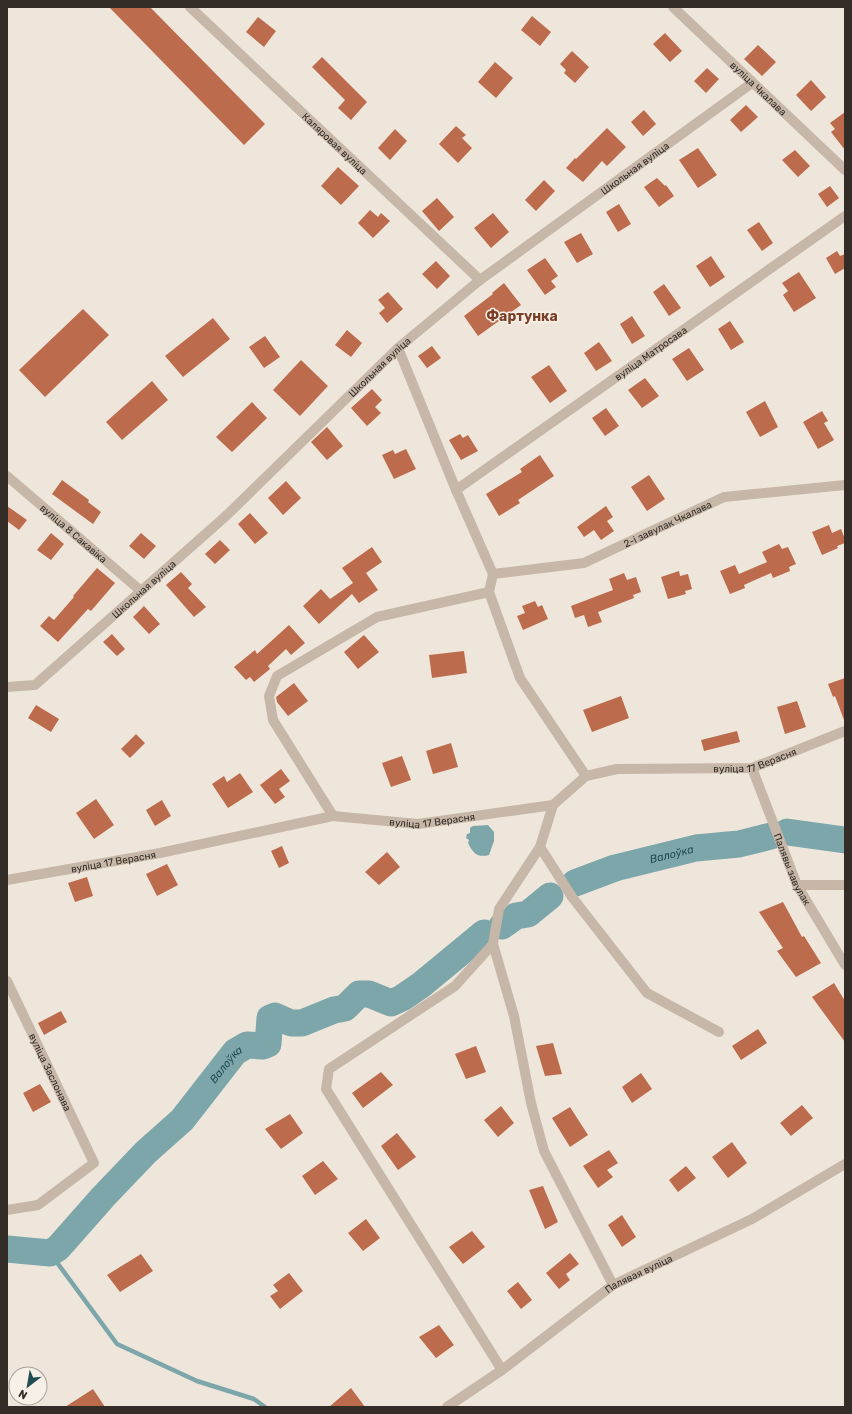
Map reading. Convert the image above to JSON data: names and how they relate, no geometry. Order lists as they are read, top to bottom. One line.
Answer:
{"streets":{"street":["вуліца Чкалава","Каляровая вуліца","Школьная вуліца","вуліца Матросава","2-і завулак Чкалава","вуліца 8 Сакавіка","вуліца 17 Верасня","Палявы завулак","вуліца Заслонава","Палявая вуліца"]},"crossings":[["вуліца Чкалава","Школьная вуліца"],["Каляровая вуліца","Школьная вуліца"],["Школьная вуліца","вуліца 8 Сакавіка"],["вуліца 17 Верасня","Палявы завулак"]],"districts":["Фартунка"],"water":["Валоўка"],"north":"bottom left"}
